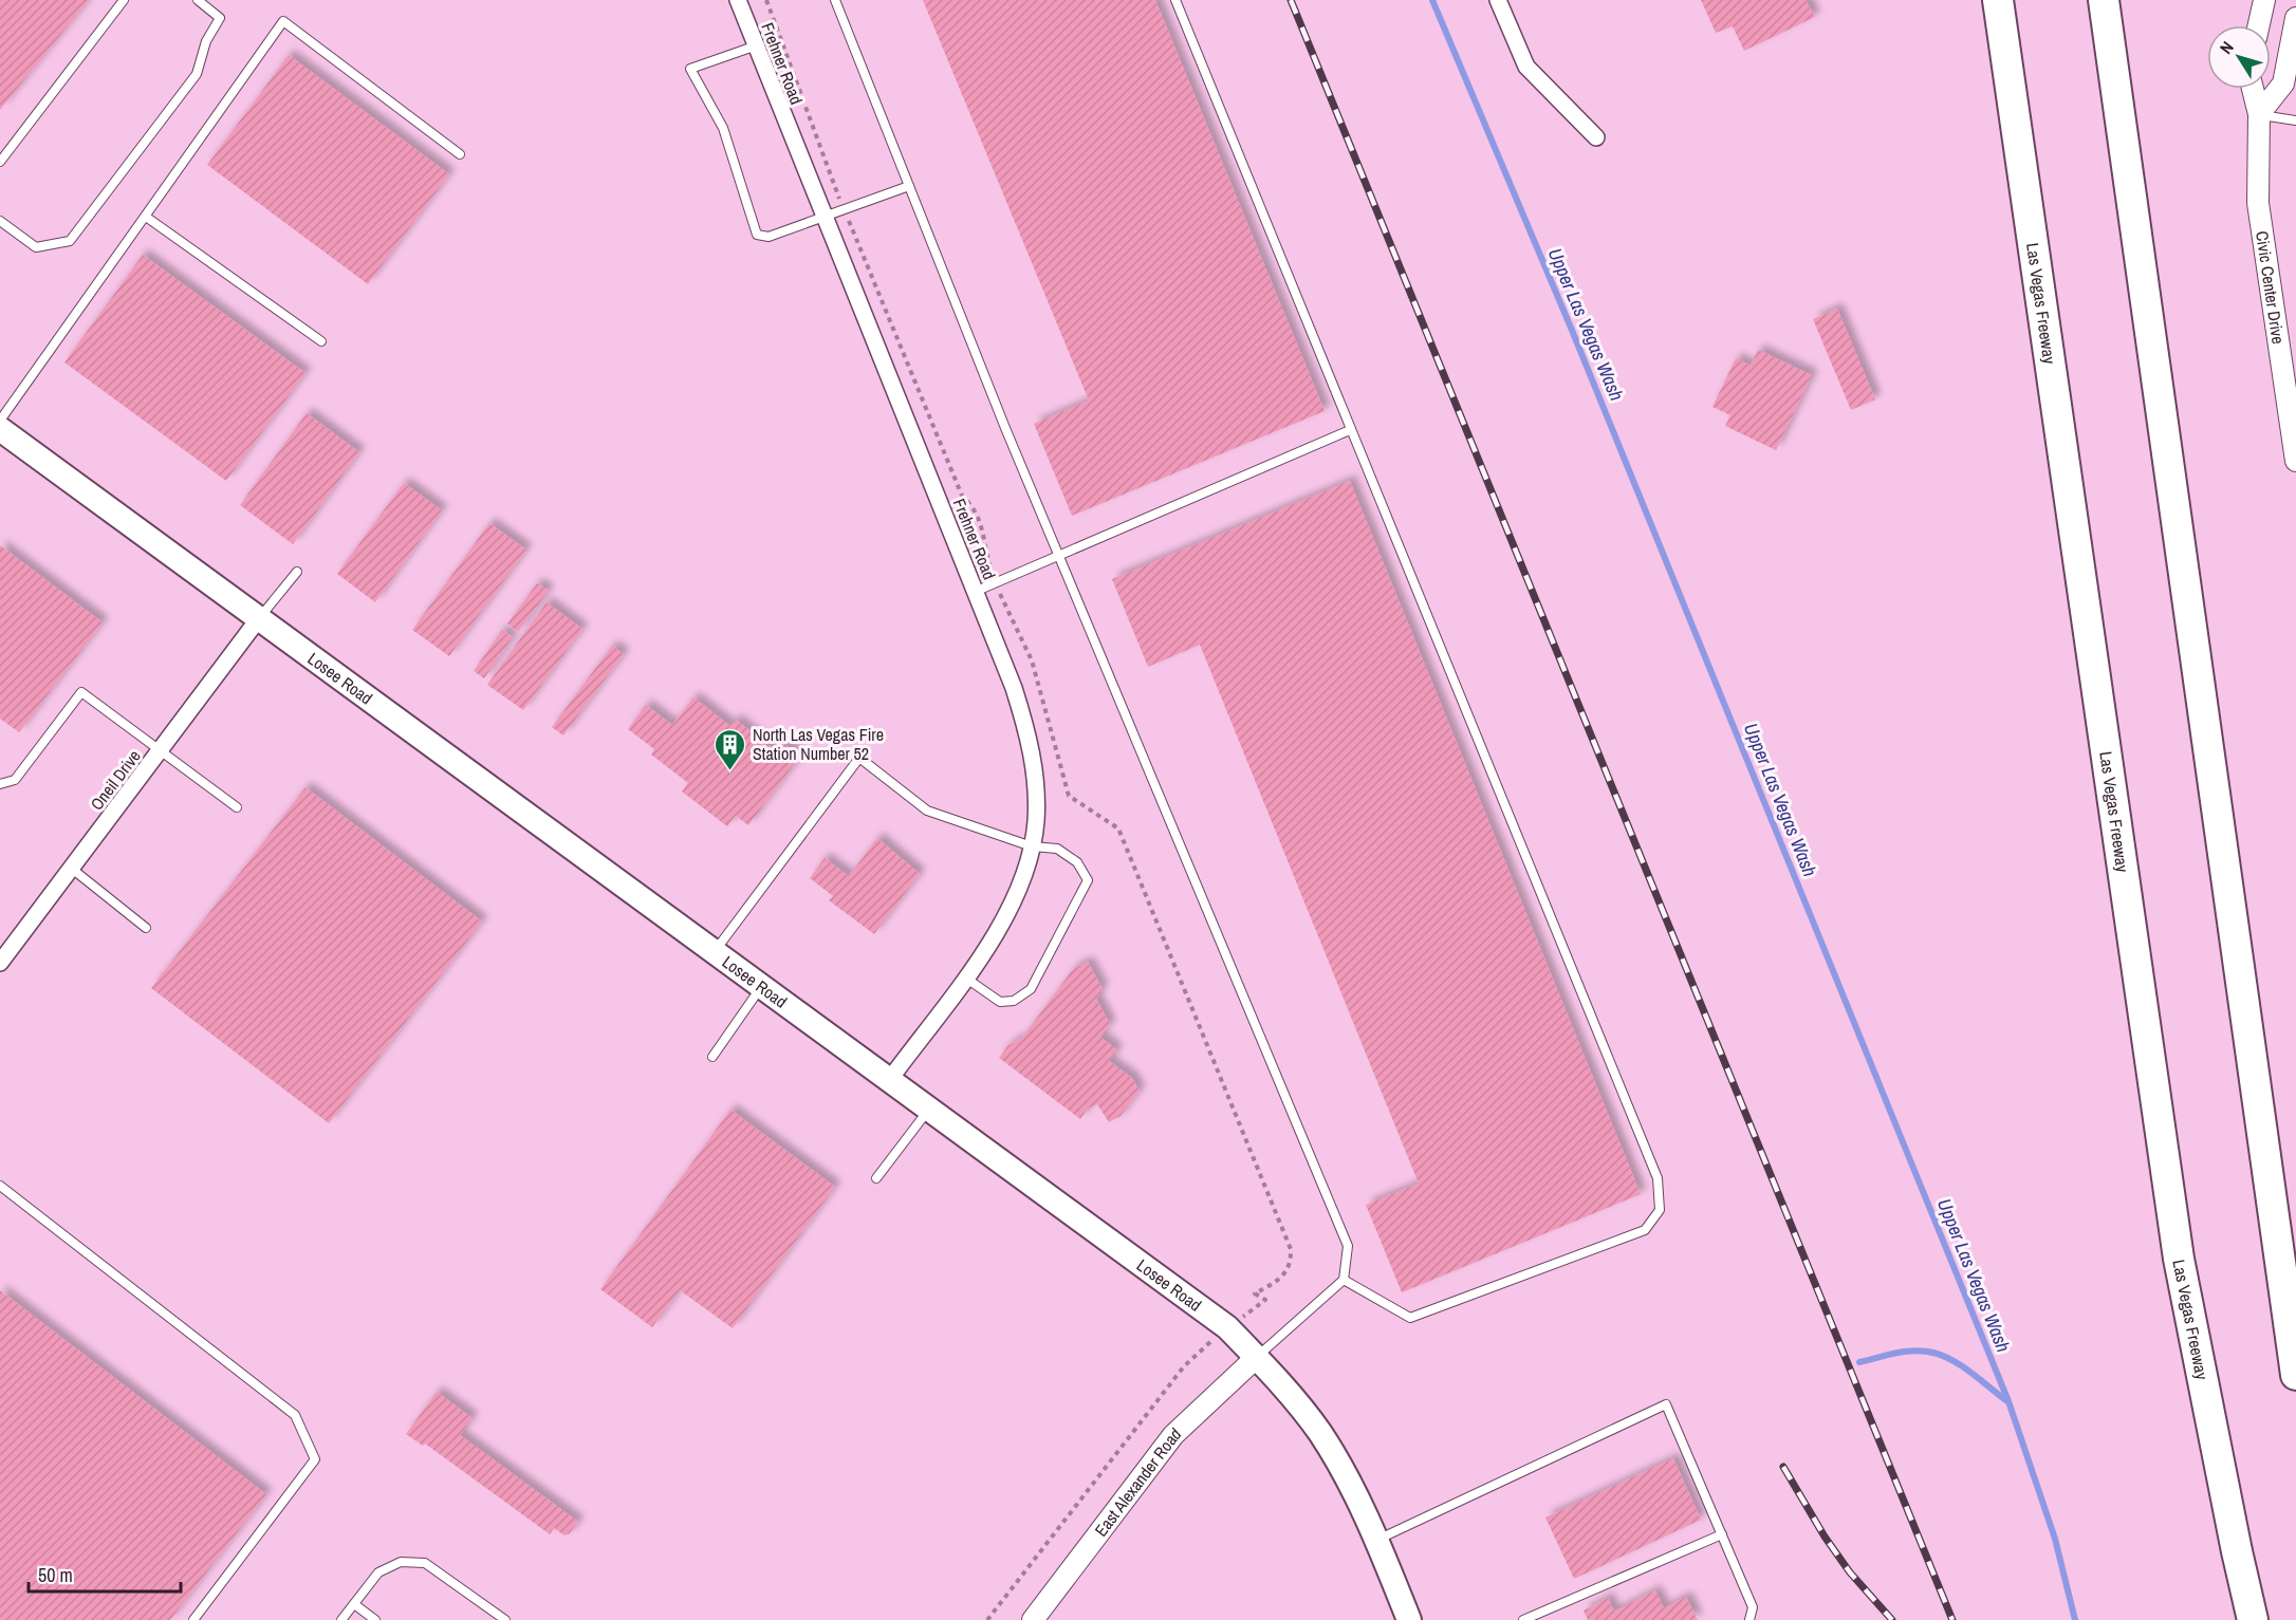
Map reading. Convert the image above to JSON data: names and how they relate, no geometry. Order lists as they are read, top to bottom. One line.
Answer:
{"streets":{"highway":["Las Vegas Freeway"],"main road":["Losee Road"],"street":["Frehner Road","Civic Center Drive","Oneil Drive","East Alexander Road"]},"crossings":[["Frehner Road","Losee Road"],["Losee Road","Oneil Drive"],["Losee Road","East Alexander Road"]],"water":["Upper Las Vegas Wash"],"places":{"building":["North Las Vegas Fire Station Number 52"]},"scale_bar":"50 m","north":"top left"}
